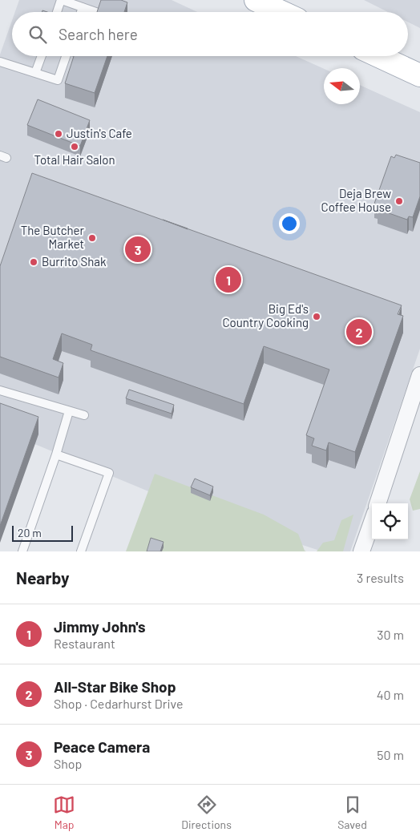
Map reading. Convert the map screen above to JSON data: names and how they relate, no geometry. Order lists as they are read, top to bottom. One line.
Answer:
{"places":["Justin's Cafe","Total Hair Salon","Deja Brew Coffee House","The Butcher Market","Burrito Shak","Big Ed's Country Cooking"],"scale_bar":"20 m","north":"left","page":{"search":"Search here","pins":["3","1","2"],"scale":"20 m","heading":["Nearby","3 results"],"list":[{"mark":"1","name":"Jimmy John's","note":"Restaurant","value":"30 m"},{"mark":"2","name":"All-Star Bike Shop","note":"Shop · Cedarhurst Drive","value":"40 m"},{"mark":"3","name":"Peace Camera","note":"Shop","value":"50 m"}],"nav":["Map","Directions","Saved"]}}
